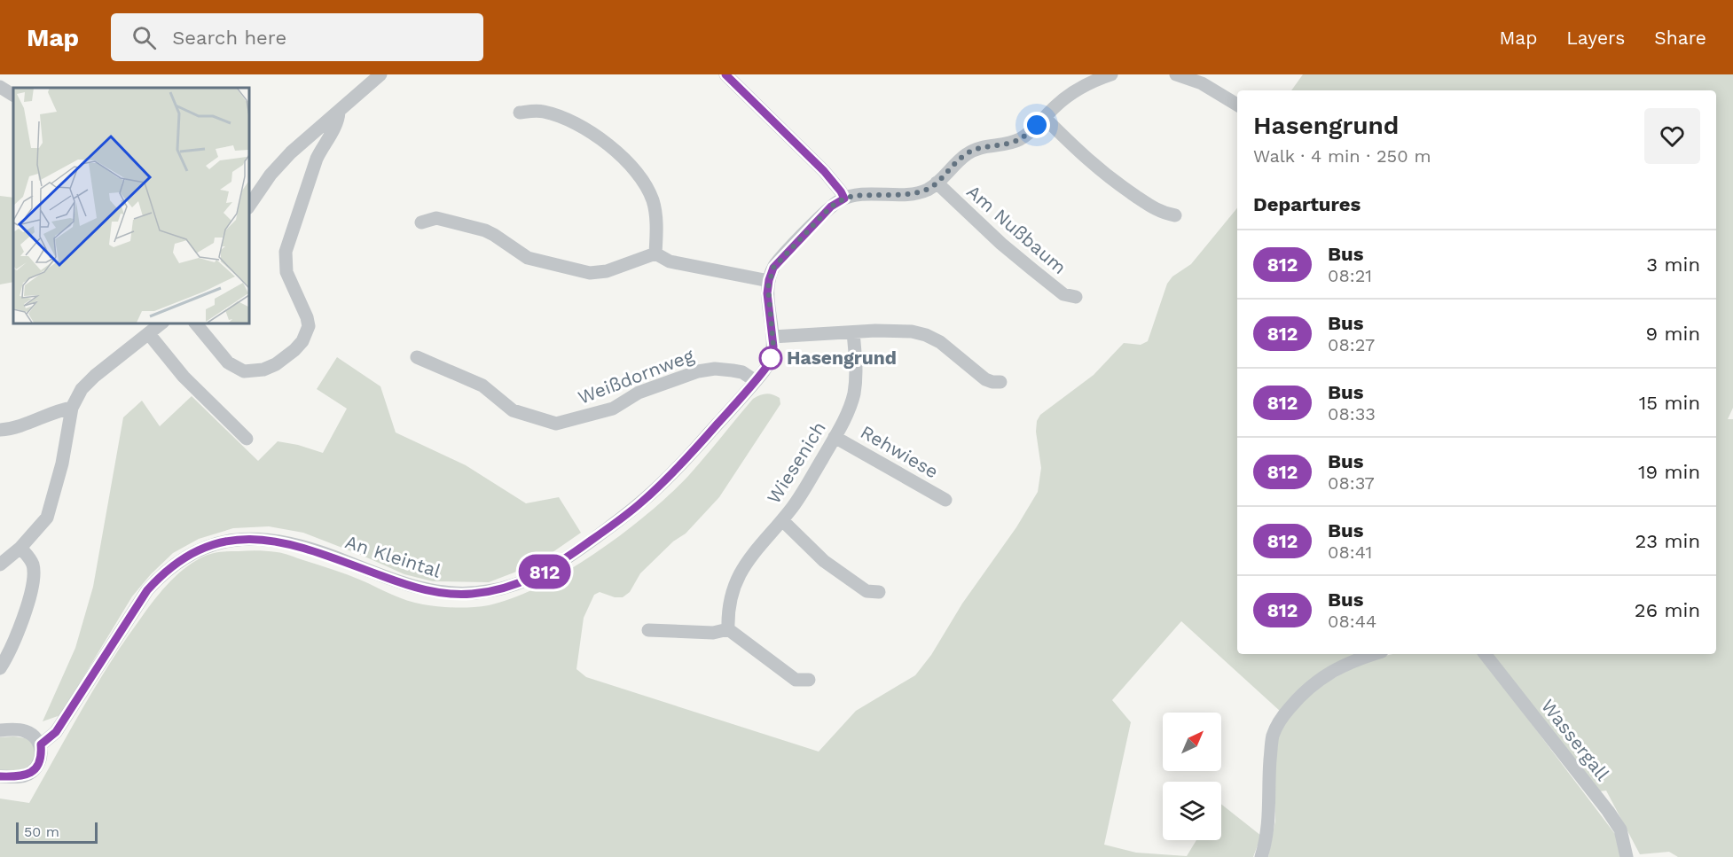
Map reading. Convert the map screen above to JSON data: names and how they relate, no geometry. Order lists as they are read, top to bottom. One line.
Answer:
{"streets":{"street":["Am Nußbaum","Weißdornweg","Rehwiese","Wiesenich","An Kleintal","Wassergall"]},"crossings":[["Weißdornweg","An Kleintal"],["Rehwiese","Wiesenich"]],"places":["Hasengrund"],"lines":["bus line 812"],"scale_bar":"50 m","north":"top right","page":{"header":"Map","search":"Search here","nav":["Map","Layers","Share"],"on_map":"812","heading":[["Hasengrund","Walk · 4 min · 250 m"],"Departures"],"list":[{"mark":"812","name":"Bus","note":"08:21","value":"3 min"},{"mark":"812","name":"Bus","note":"08:27","value":"9 min"},{"mark":"812","name":"Bus","note":"08:33","value":"15 min"},{"mark":"812","name":"Bus","note":"08:37","value":"19 min"},{"mark":"812","name":"Bus","note":"08:41","value":"23 min"},{"mark":"812","name":"Bus","note":"08:44","value":"26 min"}],"scale":"50 m"}}
